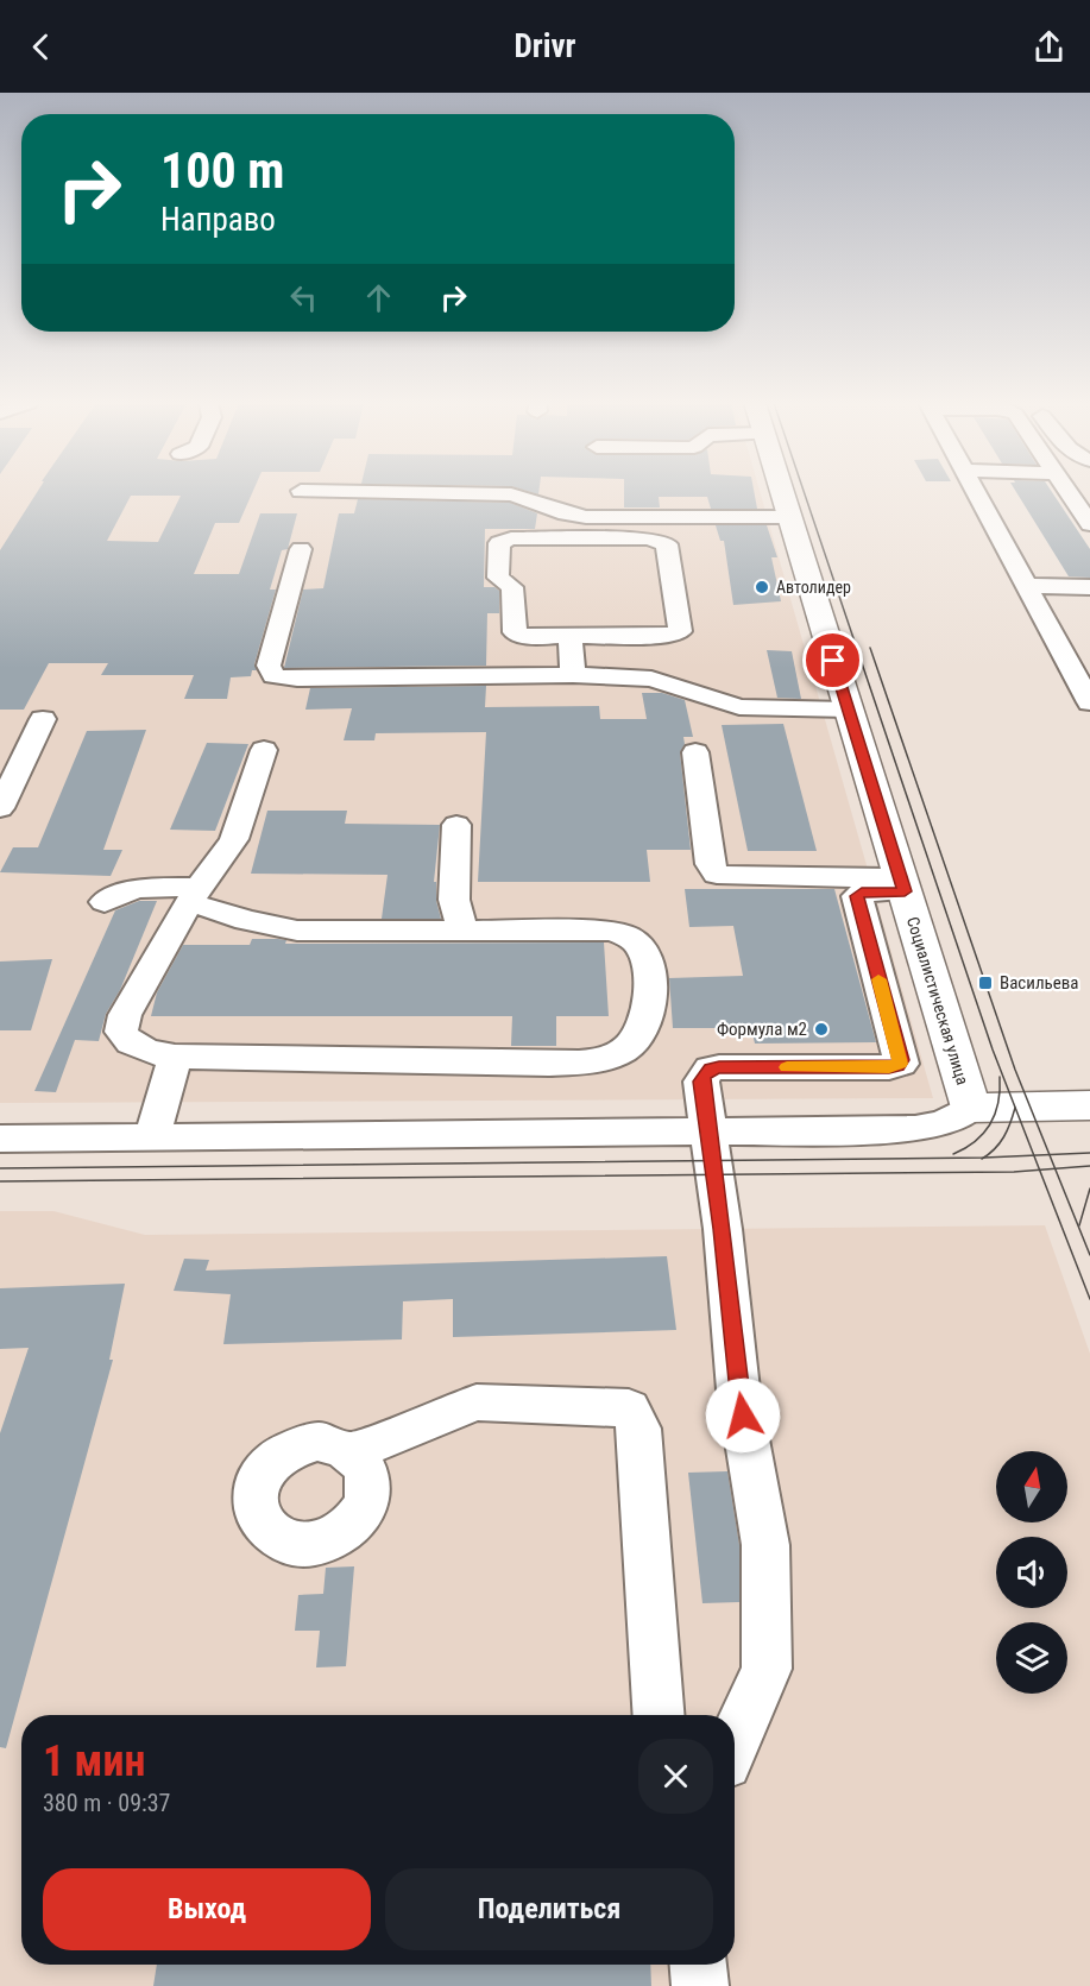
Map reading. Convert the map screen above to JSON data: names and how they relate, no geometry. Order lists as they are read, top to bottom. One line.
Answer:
{"streets":{"main road":["Социалистическая улица"]},"places":{"other":["Автолидер","Формула м2"],"transit":["Васильева"]},"north":"top","page":{"header":"Drivr","turn":["100 m","Направо"],"heading":["1 мин","380 m · 09:37"],"buttons":["Выход","Поделиться"]}}
